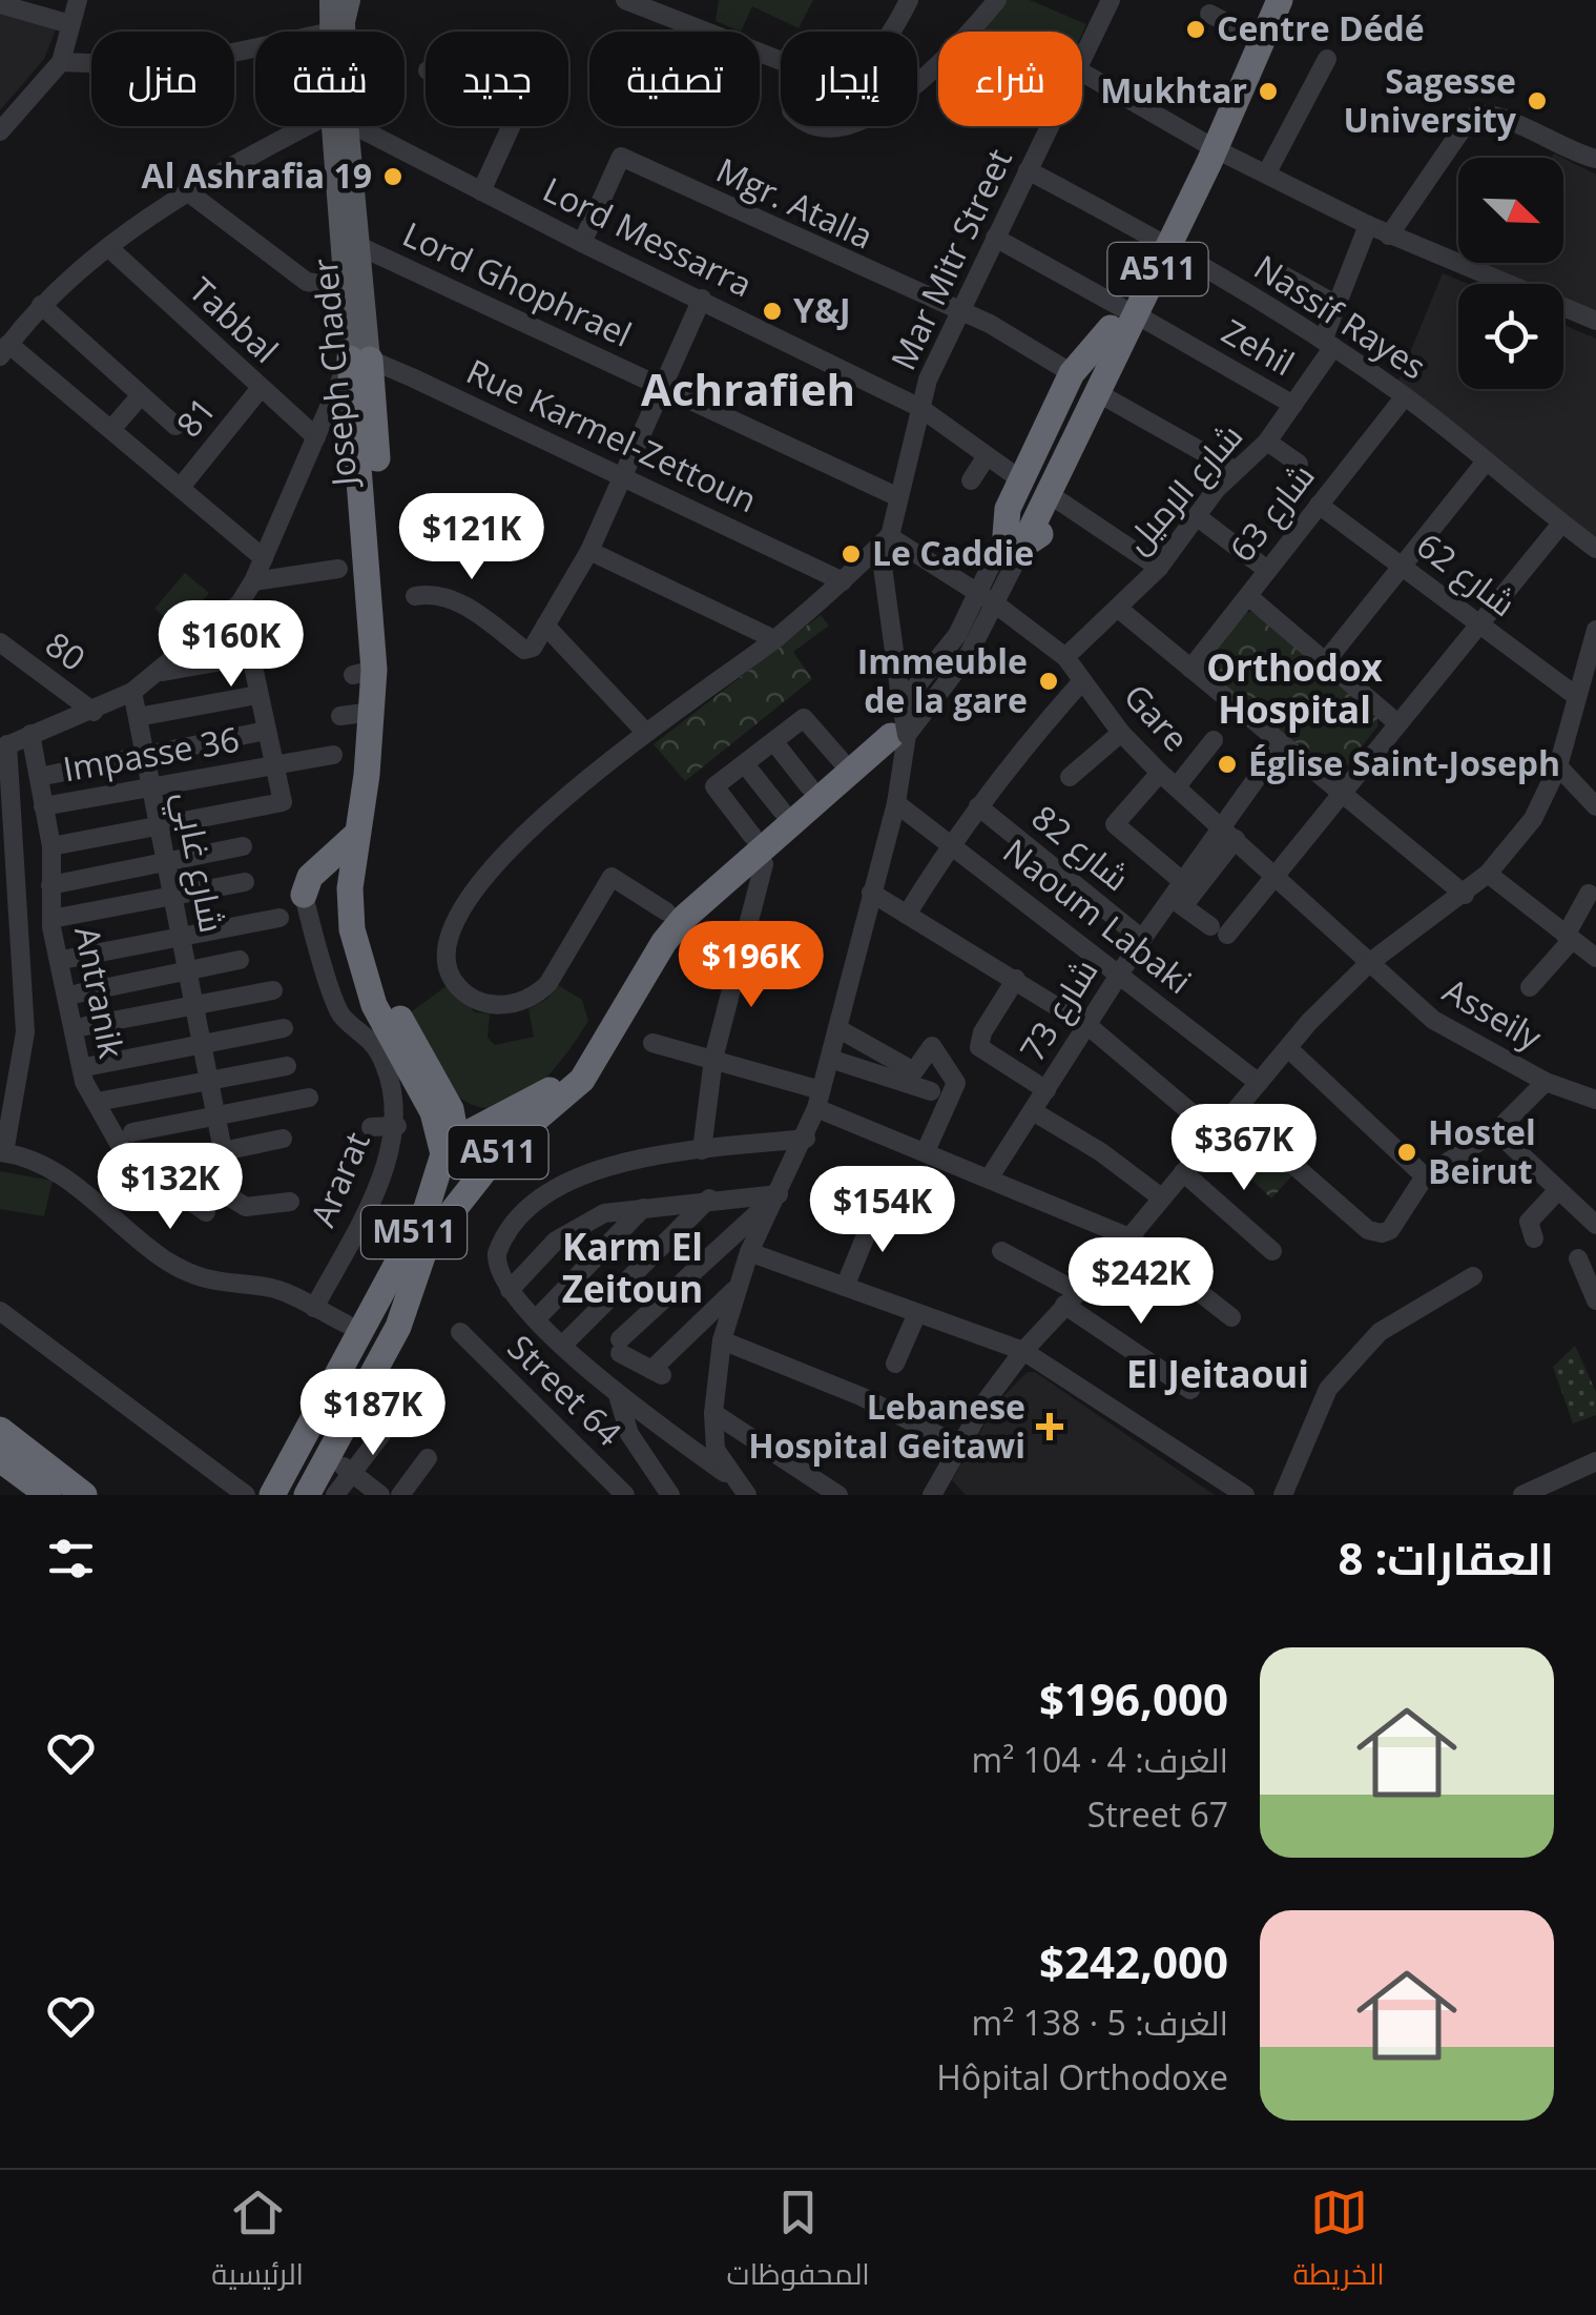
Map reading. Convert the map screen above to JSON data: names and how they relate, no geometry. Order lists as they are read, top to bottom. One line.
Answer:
{"streets":{"highway":["A511","Joseph Chader","M511"],"street":["Mgr. Atalla","Lord Messarra","Mar Mitr Street","Lord Ghophrael","Nassif Rayes","Tabbal","Zehil","81","Rue Karmel-Zettoun","شارع الرميل","شارع 63","شارع 62","80","Gare","Impasse 36","شارع 82","شارع غابي","Naoum Labaki","Antranik","شارع 73","Asseily","Ararat","Street 64"]},"crossings":[["Mgr. Atalla","Lord Messarra"],["Mgr. Atalla","Mar Mitr Street"],["Lord Messarra","Mar Mitr Street"],["Mar Mitr Street","A511"],["Mar Mitr Street","Lord Ghophrael"],["Mar Mitr Street","Nassif Rayes"],["Mar Mitr Street","Zehil"],["Mar Mitr Street","Gare"],["A511","Nassif Rayes"],["A511","Zehil"],["A511","Joseph Chader"],["A511","M511"],["Lord Ghophrael","Joseph Chader"],["Nassif Rayes","شارع الرميل"],["Nassif Rayes","شارع 63"],["Tabbal","81"],["Zehil","شارع الرميل"],["Joseph Chader","Rue Karmel-Zettoun"],["شارع الرميل","Gare"],["شارع 63","شارع 62"],["Gare","شارع 73"],["Gare","Asseily"],["Impasse 36","شارع غابي"],["Impasse 36","Antranik"],["شارع 82","شارع 73"],["Naoum Labaki","شارع 73"]],"districts":["Achrafieh","Orthodox Hospital","Karm El Zeitoun","El Jeitaoui"],"places":{"other":["Centre Dédé","Mukhtar","Sagesse University","Al Ashrafia 19","Y&J","Le Caddie","Immeuble de la gare","Église Saint-Joseph","Hostel Beirut"],"health":["Lebanese Hospital Geitawi"]},"north":"bottom right","page":{"chip":["شراء","إيجار","تصفية","جديد","شقة","منزل"],"price":["$121K","$160K","$196K","$367K","$132K","$154K","$242K","$187K"],"heading":"العقارات: 8","list":[{"name":"$196,000","note":"الغرف: 4 · 104 m² · Street 67"},{"name":"$242,000","note":"الغرف: 5 · 138 m² · Hôpital Orthodoxe"}],"tabs":["الخريطة","المحفوظات","الرئيسية"]}}
